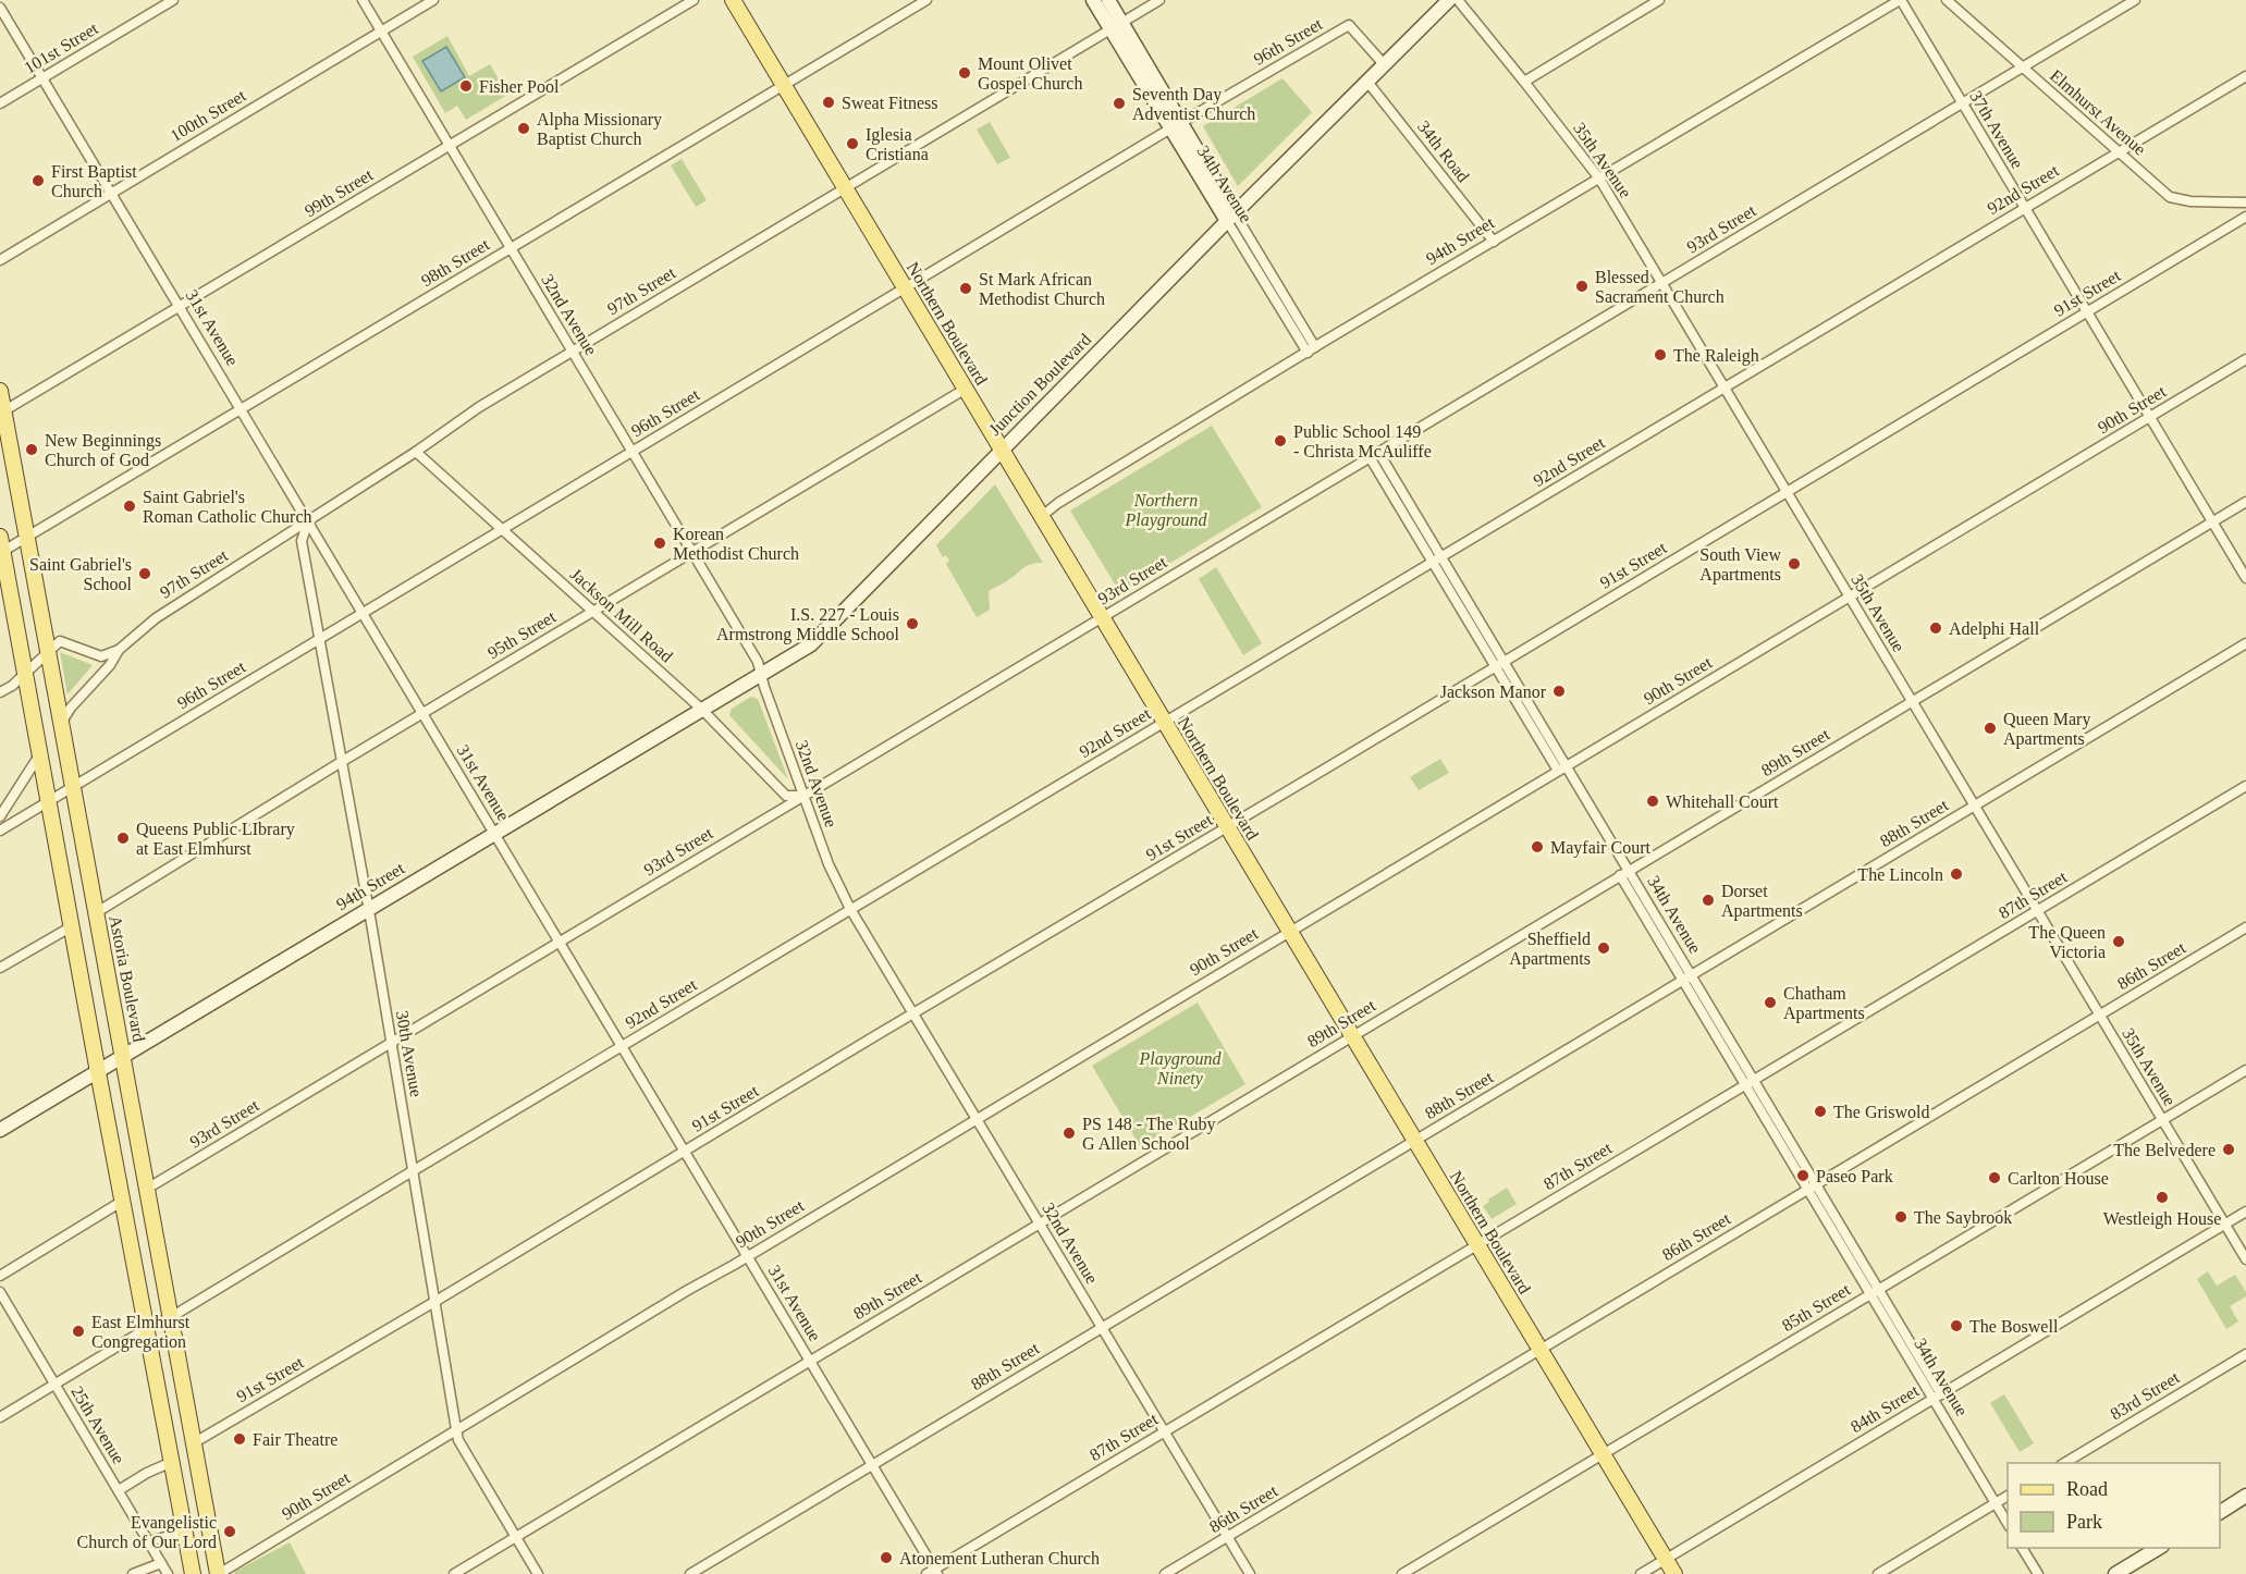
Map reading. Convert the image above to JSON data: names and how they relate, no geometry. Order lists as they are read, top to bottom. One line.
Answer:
{"streets":{"main road":["34th Avenue","94th Street","Northern Boulevard","Junction Boulevard","Astoria Boulevard"],"street":["96th Street","101st Street","Elmhurst Avenue","100th Street","37th Avenue","34th Road","35th Avenue","92nd Street","99th Street","93rd Street","98th Street","97th Street","91st Street","32nd Avenue","31st Avenue","90th Street","Jackson Mill Road","95th Street","89th Street","88th Street","87th Street","86th Street","30th Avenue","85th Street","83rd Street","84th Street","25th Avenue"]},"crossings":[["96th Street","34th Avenue"],["96th Street","32nd Avenue"],["96th Street","Northern Boulevard"],["96th Street","31st Avenue"],["96th Street","Junction Boulevard"],["96th Street","Jackson Mill Road"],["96th Street","Astoria Boulevard"],["96th Street","30th Avenue"],["101st Street","31st Avenue"],["Elmhurst Avenue","92nd Street"],["Elmhurst Avenue","93rd Street"],["100th Street","32nd Avenue"],["100th Street","31st Avenue"],["37th Avenue","92nd Street"],["37th Avenue","93rd Street"],["37th Avenue","94th Street"],["37th Avenue","91st Street"],["37th Avenue","90th Street"],["37th Avenue","89th Street"],["34th Road","94th Street"],["34th Road","Junction Boulevard"],["35th Avenue","92nd Street"],["35th Avenue","93rd Street"],["35th Avenue","94th Street"],["35th Avenue","91st Street"],["35th Avenue","90th Street"],["35th Avenue","89th Street"],["35th Avenue","88th Street"],["35th Avenue","87th Street"],["35th Avenue","86th Street"],["35th Avenue","85th Street"],["35th Avenue","84th Street"],["34th Avenue","92nd Street"],["34th Avenue","93rd Street"],["34th Avenue","94th Street"],["34th Avenue","97th Street"],["34th Avenue","91st Street"],["34th Avenue","Junction Boulevard"],["34th Avenue","90th Street"],["34th Avenue","89th Street"],["34th Avenue","88th Street"],["34th Avenue","87th Street"],["34th Avenue","86th Street"],["34th Avenue","85th Street"],["34th Avenue","84th Street"],["92nd Street","32nd Avenue"],["92nd Street","Northern Boulevard"],["92nd Street","31st Avenue"],["92nd Street","Astoria Boulevard"],["92nd Street","30th Avenue"],["92nd Street","25th Avenue"],["99th Street","32nd Avenue"],["99th Street","31st Avenue"],["99th Street","Astoria Boulevard"],["93rd Street","32nd Avenue"],["93rd Street","Northern Boulevard"],["93rd Street","31st Avenue"],["93rd Street","Jackson Mill Road"],["93rd Street","Astoria Boulevard"],["93rd Street","30th Avenue"],["94th Street","32nd Avenue"],["94th Street","Northern Boulevard"],["94th Street","31st Avenue"],["94th Street","Junction Boulevard"],["94th Street","Jackson Mill Road"],["94th Street","Astoria Boulevard"],["94th Street","30th Avenue"],["98th Street","32nd Avenue"],["98th Street","Northern Boulevard"],["98th Street","31st Avenue"],["98th Street","Astoria Boulevard"],["97th Street","32nd Avenue"],["97th Street","Northern Boulevard"],["97th Street","31st Avenue"],["97th Street","Jackson Mill Road"],["97th Street","Astoria Boulevard"],["97th Street","30th Avenue"],["91st Street","32nd Avenue"],["91st Street","Northern Boulevard"],["91st Street","31st Avenue"],["91st Street","Astoria Boulevard"],["91st Street","30th Avenue"],["32nd Avenue","Junction Boulevard"],["32nd Avenue","90th Street"],["32nd Avenue","Jackson Mill Road"],["32nd Avenue","95th Street"],["32nd Avenue","89th Street"],["32nd Avenue","88th Street"],["32nd Avenue","87th Street"],["32nd Avenue","86th Street"],["Northern Boulevard","Junction Boulevard"],["Northern Boulevard","90th Street"],["Northern Boulevard","95th Street"],["Northern Boulevard","89th Street"],["Northern Boulevard","88th Street"],["Northern Boulevard","87th Street"],["Northern Boulevard","86th Street"],["Northern Boulevard","85th Street"],["Northern Boulevard","84th Street"],["31st Avenue","90th Street"],["31st Avenue","95th Street"],["31st Avenue","89th Street"],["31st Avenue","88th Street"],["31st Avenue","87th Street"],["31st Avenue","30th Avenue"],["90th Street","Astoria Boulevard"],["90th Street","30th Avenue"],["Jackson Mill Road","95th Street"],["95th Street","Astoria Boulevard"],["95th Street","30th Avenue"],["89th Street","30th Avenue"]],"parks":["Northern Playground","Playground Ninety"],"places":["Mount Olivet Gospel Church","Fisher Pool","Sweat Fitness","Seventh Day Adventist Church","Alpha Missionary Baptist Church","Iglesia Cristiana","First Baptist Church","Blessed Sacrament Church","St Mark African Methodist Church","The Raleigh","Public School 149 - Christa McAuliffe","New Beginnings Church of God","Saint Gabriel's Roman Catholic Church","Korean Methodist Church","South View Apartments","Saint Gabriel's School","I.S. 227 - Louis Armstrong Middle School","Adelphi Hall","Jackson Manor","Queen Mary Apartments","Whitehall Court","Queens Public LIbrary at East Elmhurst","Mayfair Court","The Lincoln","Dorset Apartments","The Queen Victoria","Sheffield Apartments","Chatham Apartments","The Griswold","PS 148 - The Ruby G Allen School","The Belvedere","Paseo Park","Carlton House","Westleigh House","The Saybrook","The Boswell","East Elmhurst Congregation","Fair Theatre","Evangelistic Church of Our Lord","Atonement Lutheran Church"],"legend":["Road","Park"]}
